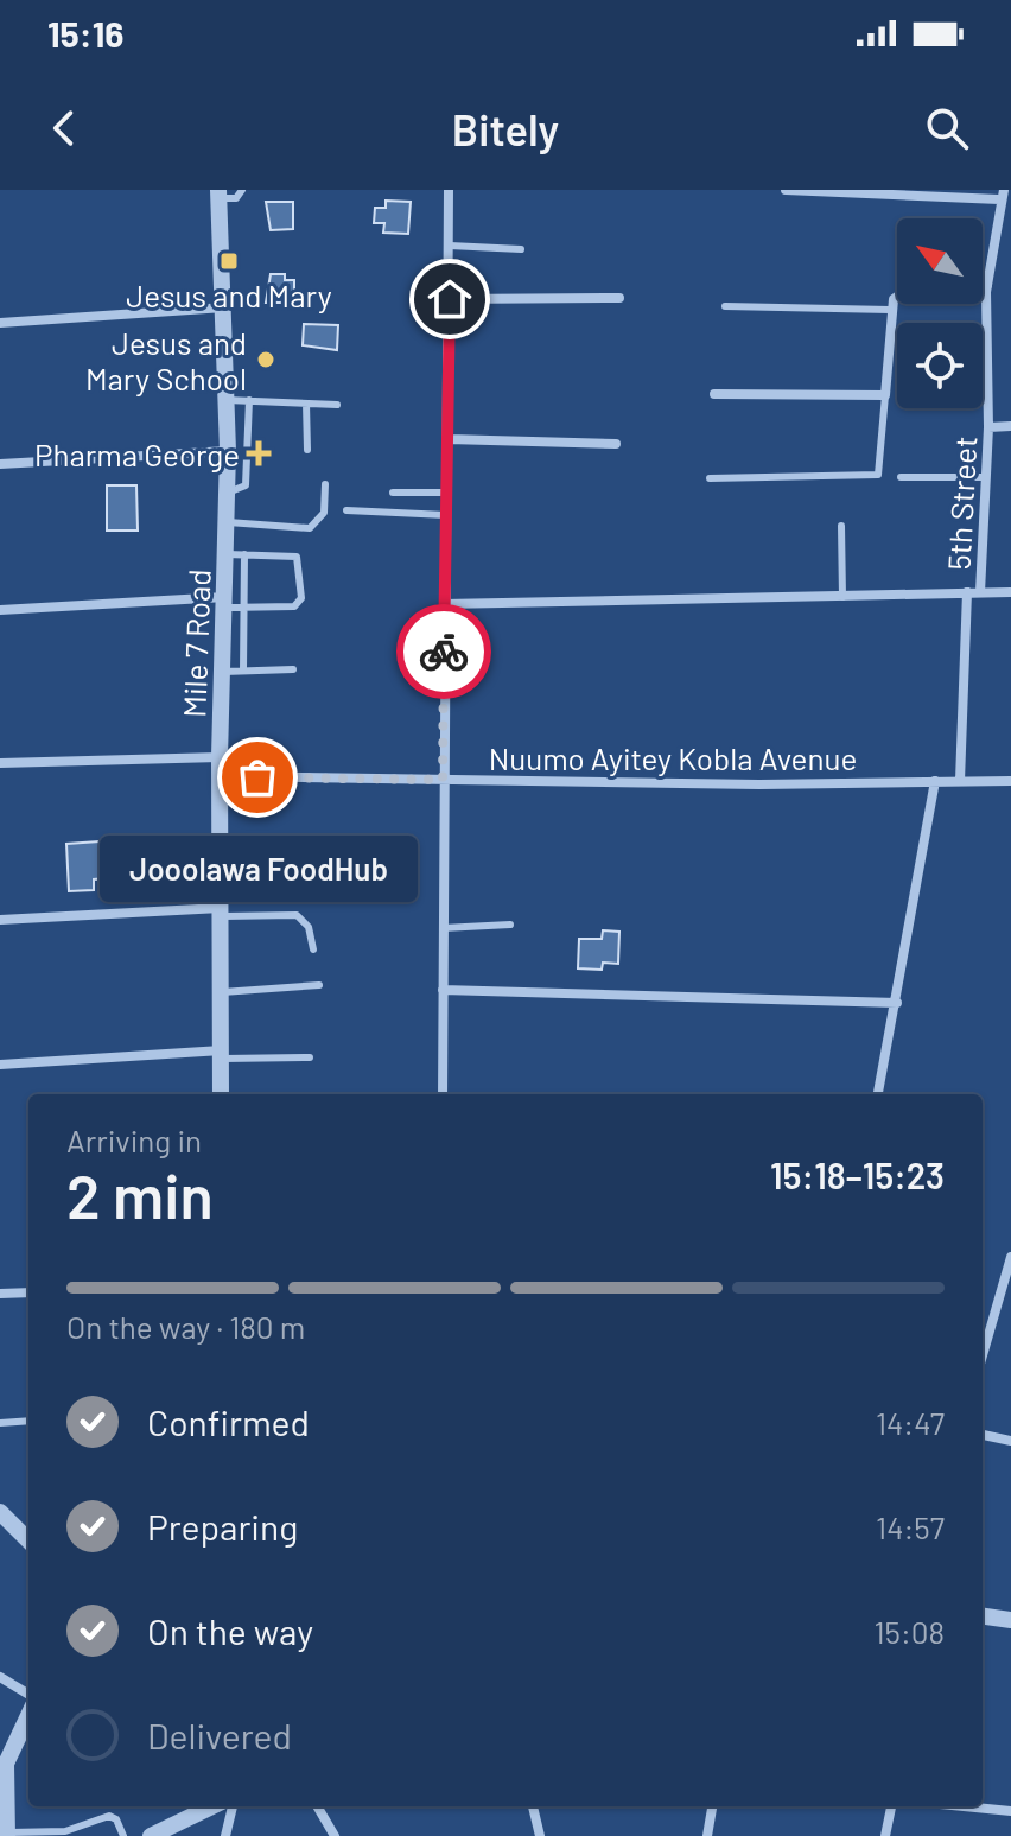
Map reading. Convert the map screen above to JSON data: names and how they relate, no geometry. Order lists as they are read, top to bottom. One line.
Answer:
{"streets":{"street":["5th Street","Mile 7 Road","Nuumo Ayitey Kobla Avenue"]},"crossings":[["Mile 7 Road","Nuumo Ayitey Kobla Avenue"]],"places":{"transit":["Jesus and Mary"],"other":["Jesus and Mary School","Jooolawa FoodHub"],"health":["Pharma George"]},"north":"top left","page":{"status":"15:16","header":"Bitely","bubble":"Jooolawa FoodHub","heading":["2 min","Arriving in","15:18–15:23"],"bar":"On the way · 180 m","list":[["Confirmed","14:47"],["Preparing","14:57"],["On the way","15:08"],"Delivered"]}}
